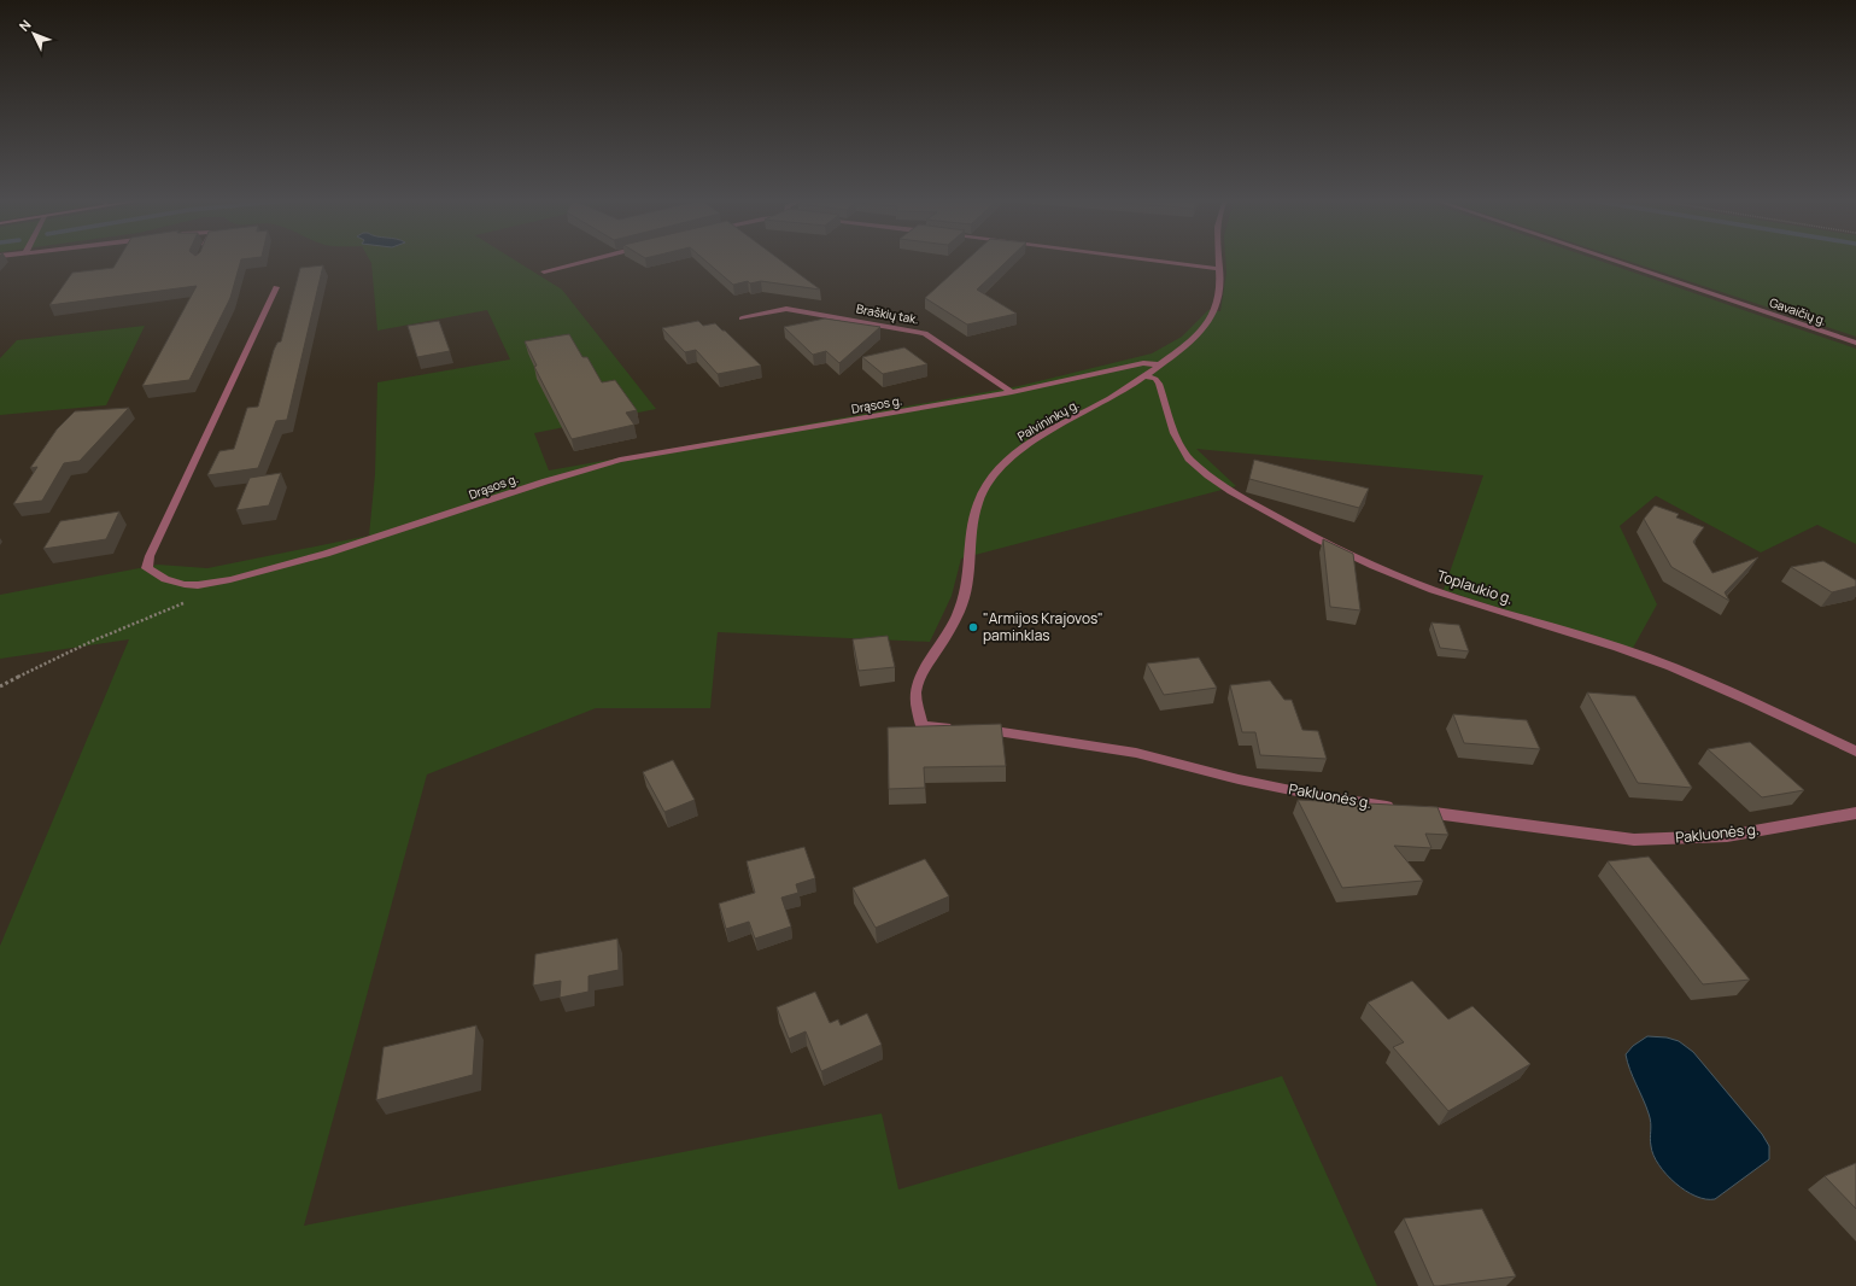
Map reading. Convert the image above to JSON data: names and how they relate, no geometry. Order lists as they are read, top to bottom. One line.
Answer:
{"streets":{"street":["Gavaičių g.","Braškių tak.","Drąsos g.","Palvininkų g.","Toplaukio g.","Pakluonės g."]},"crossings":[["Braškių tak.","Drąsos g."],["Drąsos g.","Palvininkų g."],["Palvininkų g.","Toplaukio g."]],"places":["\"Armijos Krajovos\" paminklas"],"north":"top left"}
